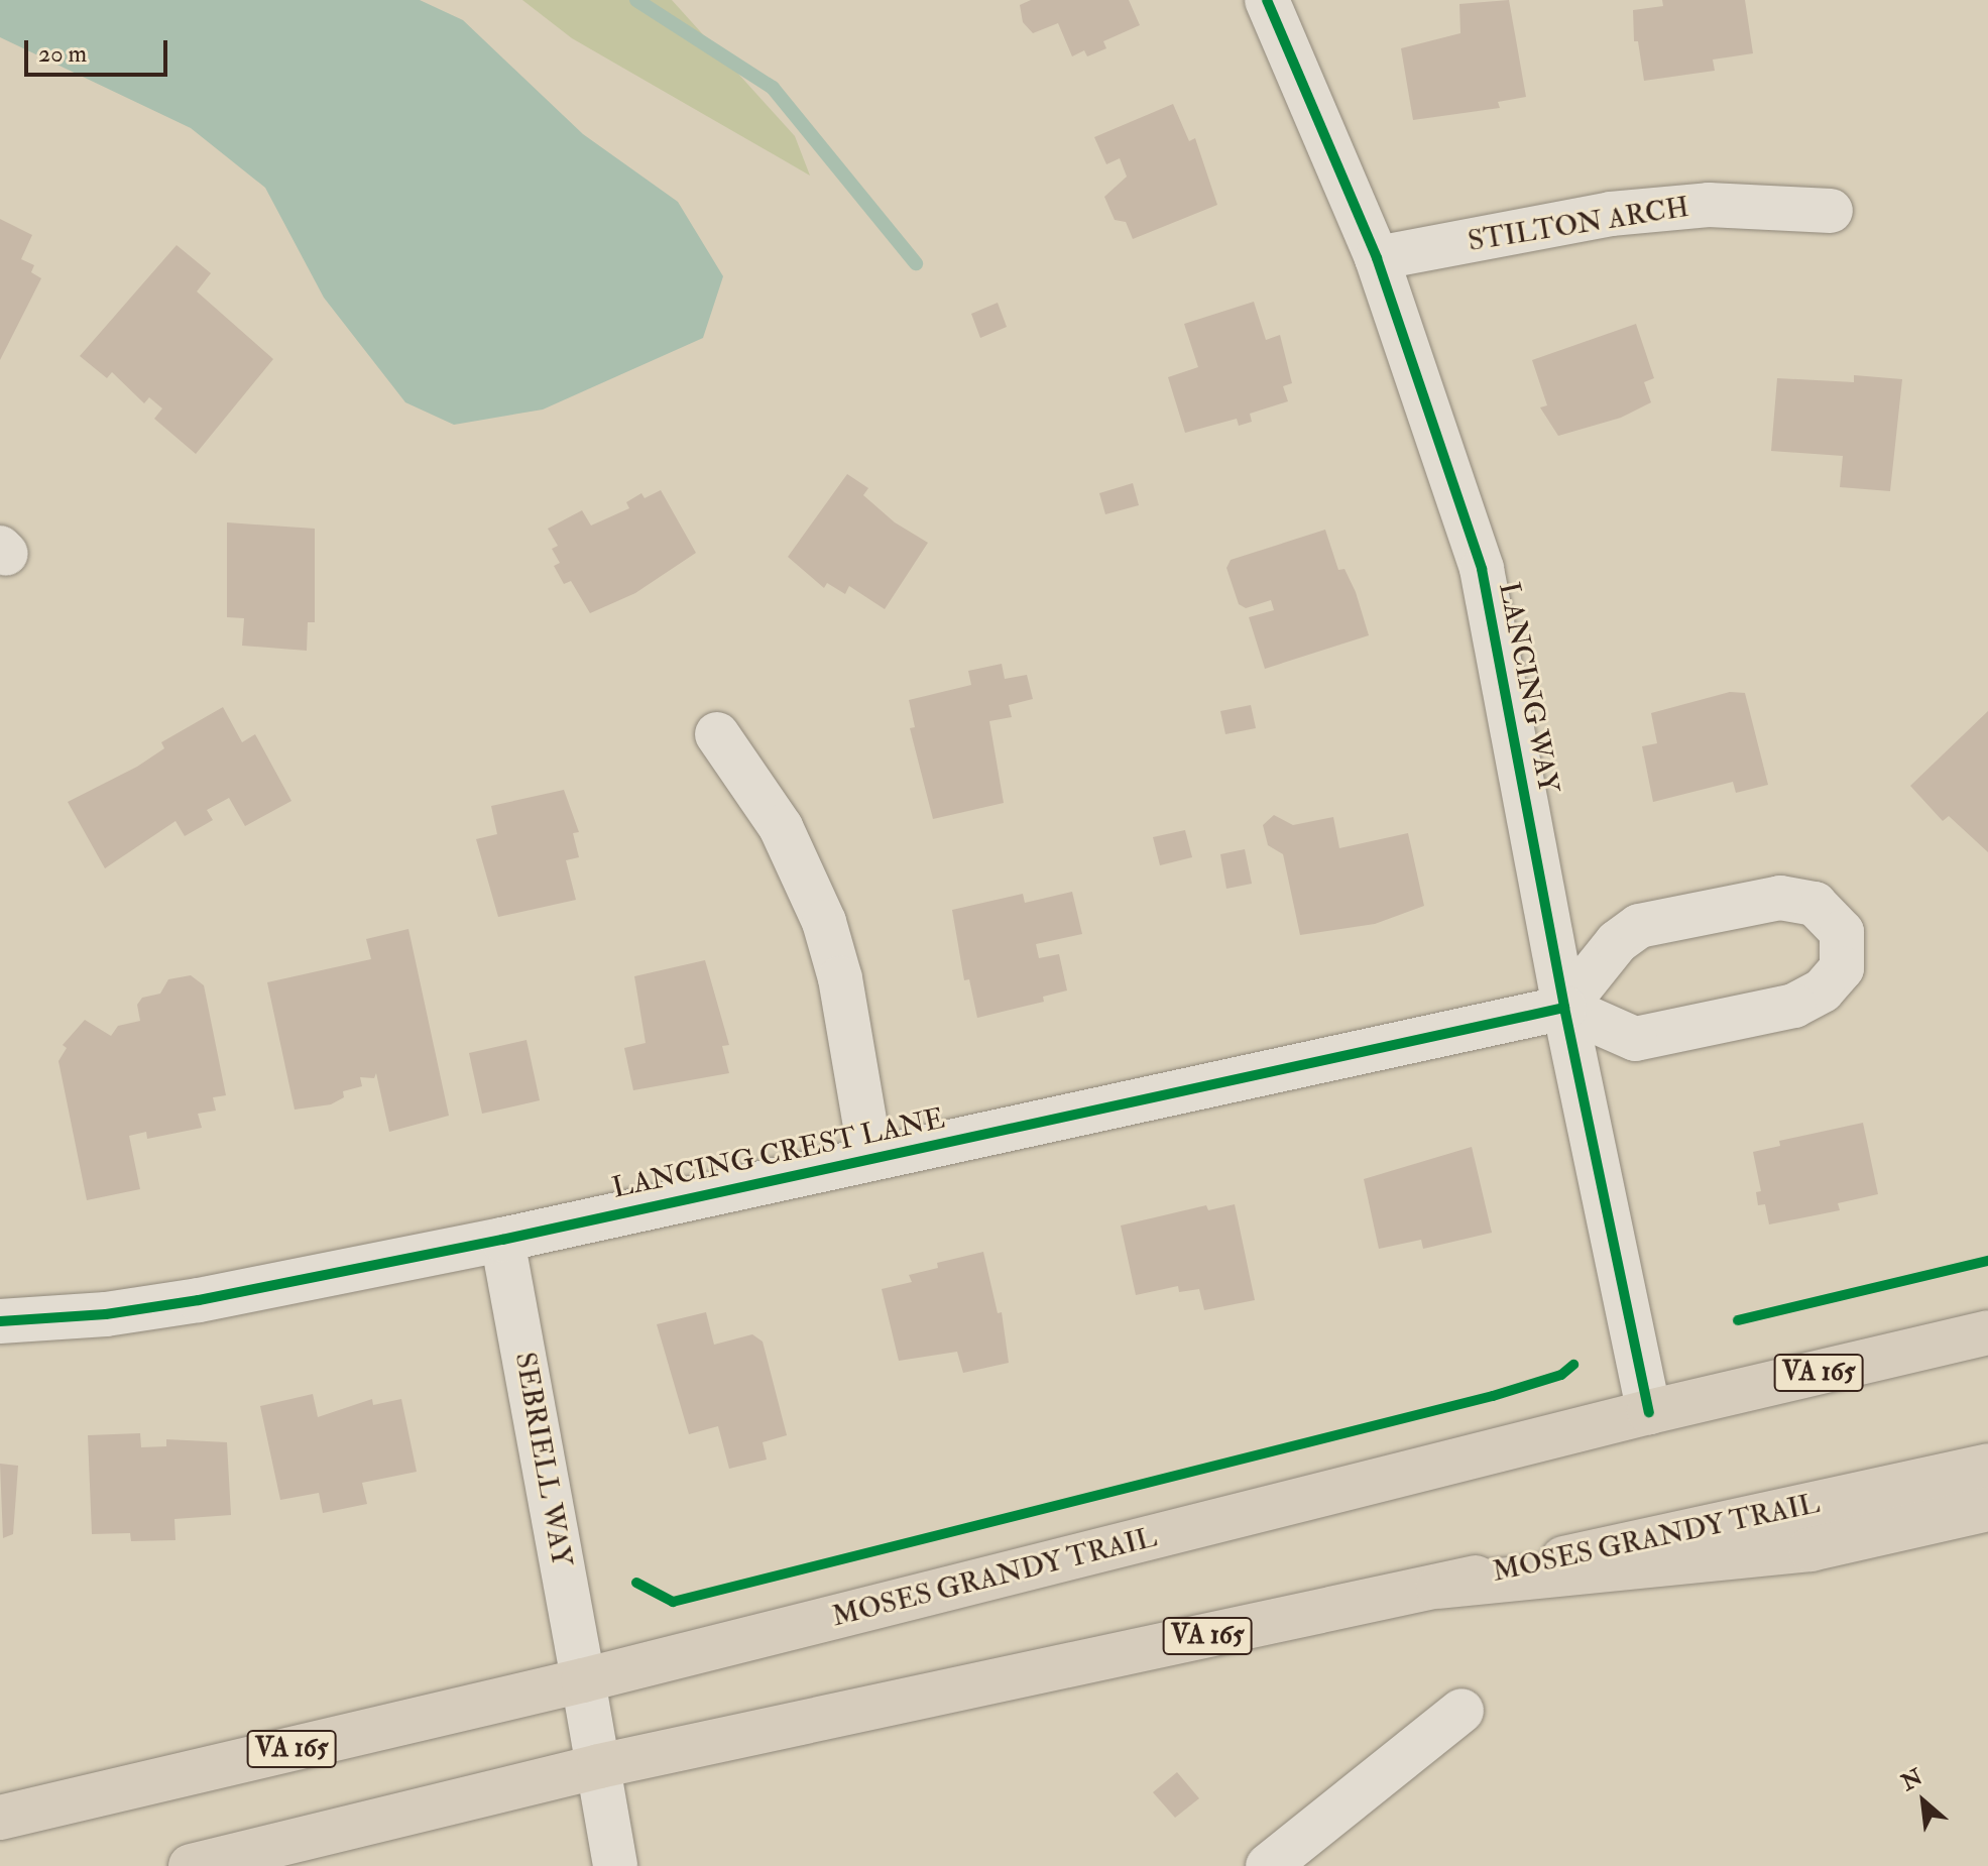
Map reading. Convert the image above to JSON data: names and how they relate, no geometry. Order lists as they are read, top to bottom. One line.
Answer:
{"streets":{"main road":["VA 165","MOSES GRANDY TRAIL"],"street":["STILTON ARCH","LANCING WAY","LANCING CREST LANE","SEBRIELL WAY"]},"crossings":[["STILTON ARCH","LANCING WAY"],["LANCING WAY","LANCING CREST LANE"],["LANCING WAY","MOSES GRANDY TRAIL"],["LANCING CREST LANE","SEBRIELL WAY"],["SEBRIELL WAY","MOSES GRANDY TRAIL"]],"scale_bar":"20 m","north":"top left"}
